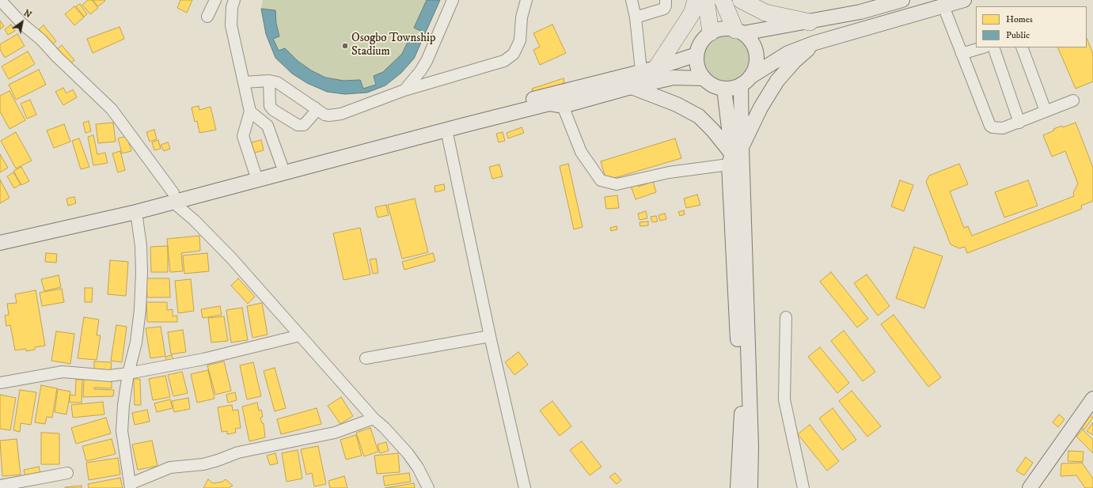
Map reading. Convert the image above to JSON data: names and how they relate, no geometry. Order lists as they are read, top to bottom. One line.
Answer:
{"places":["Osogbo Township Stadium"],"legend":["Homes","Public"],"north":"top right"}
